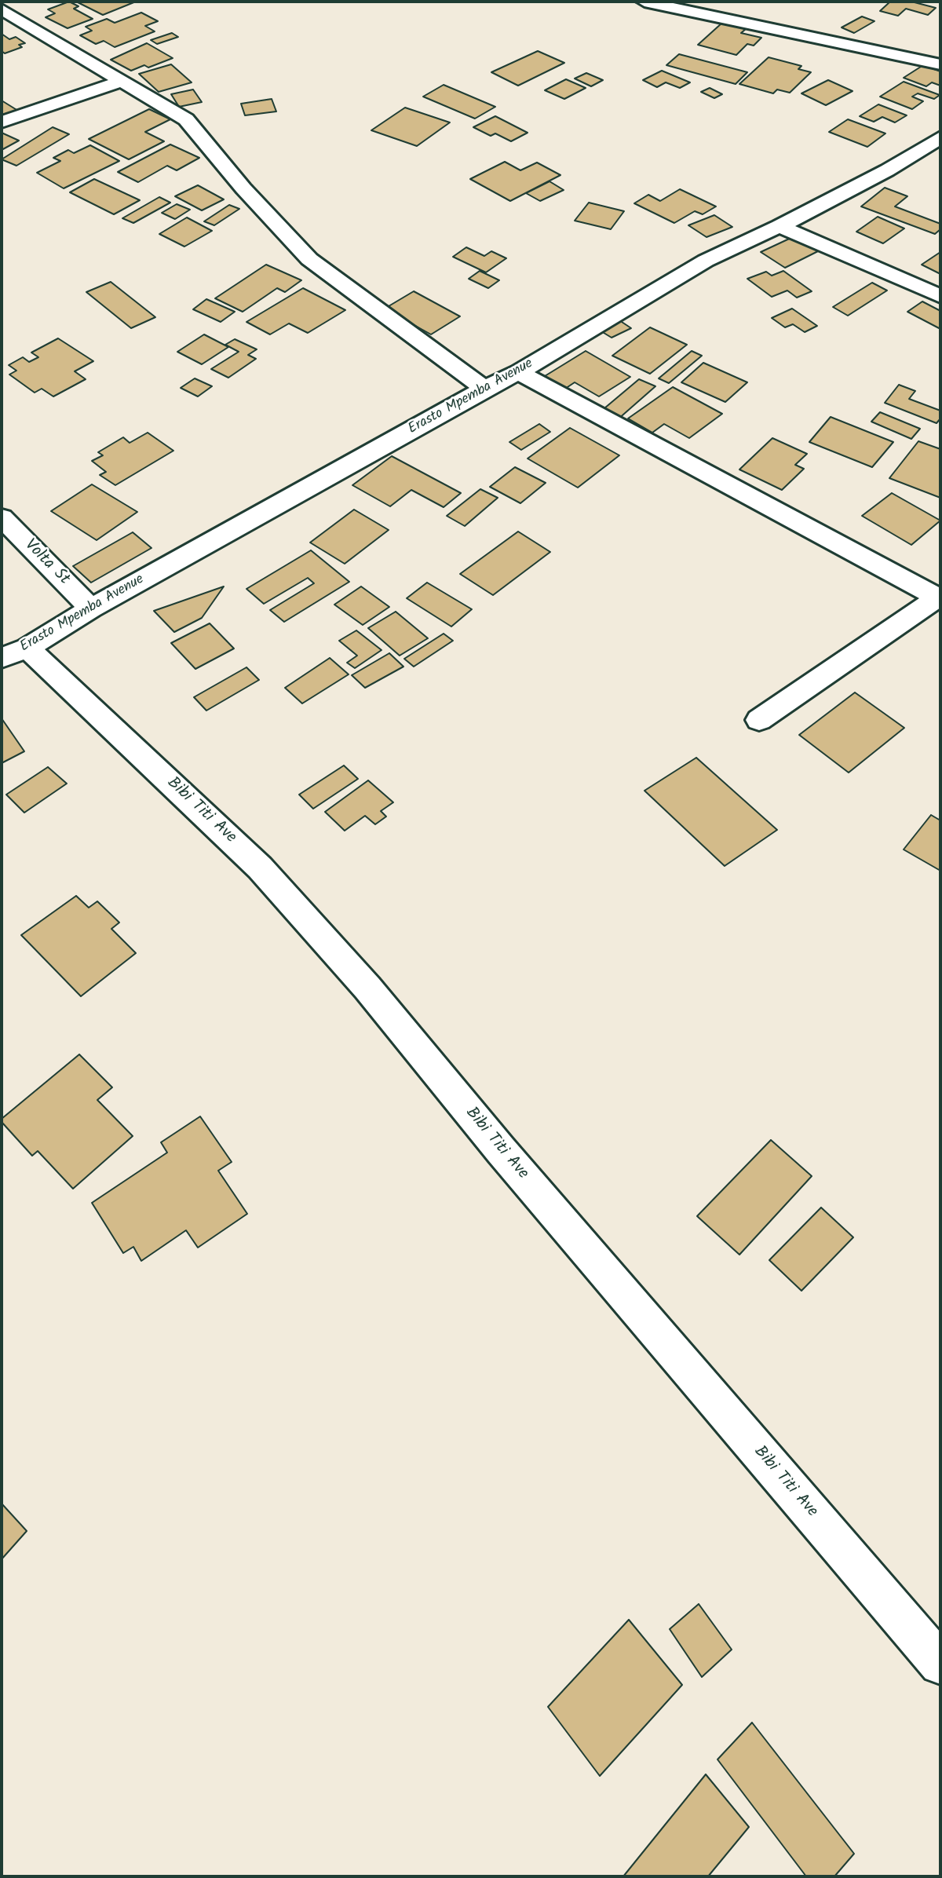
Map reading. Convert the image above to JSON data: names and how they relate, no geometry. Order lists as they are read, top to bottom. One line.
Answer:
{"streets":{"street":["Erasto Mpemba Avenue","Volta St","Bibi Titi Ave"]},"crossings":[["Erasto Mpemba Avenue","Volta St"],["Erasto Mpemba Avenue","Bibi Titi Ave"]]}
